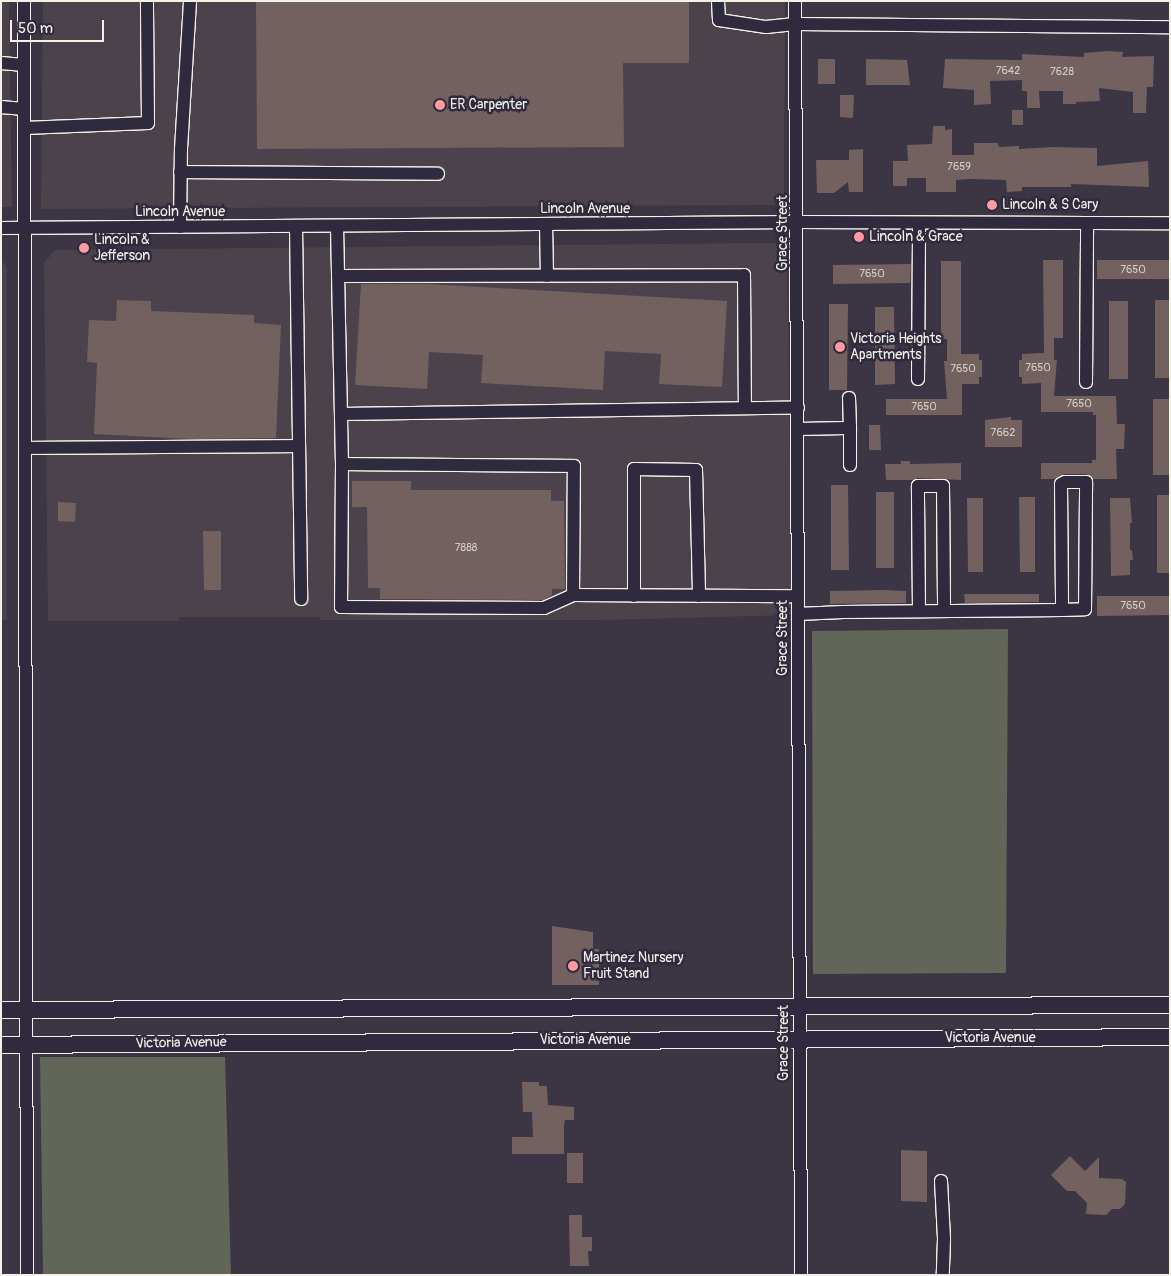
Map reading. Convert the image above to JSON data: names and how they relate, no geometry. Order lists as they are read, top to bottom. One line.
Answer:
{"streets":{"main road":["Victoria Avenue"],"street":["Lincoln Avenue","Grace Street"]},"crossings":[["Lincoln Avenue","Grace Street"],["Grace Street","Victoria Avenue"]],"places":["ER Carpenter","Lincoln & S Cary","Lincoln & Grace","Lincoln & Jefferson","Victoria Heights Apartments","Martinez Nursery Fruit Stand"],"house_numbers":["7642","7628","7659","7650","7650","7650","7650","7650","7650","7662","7888","7650"],"scale_bar":"50 m"}
